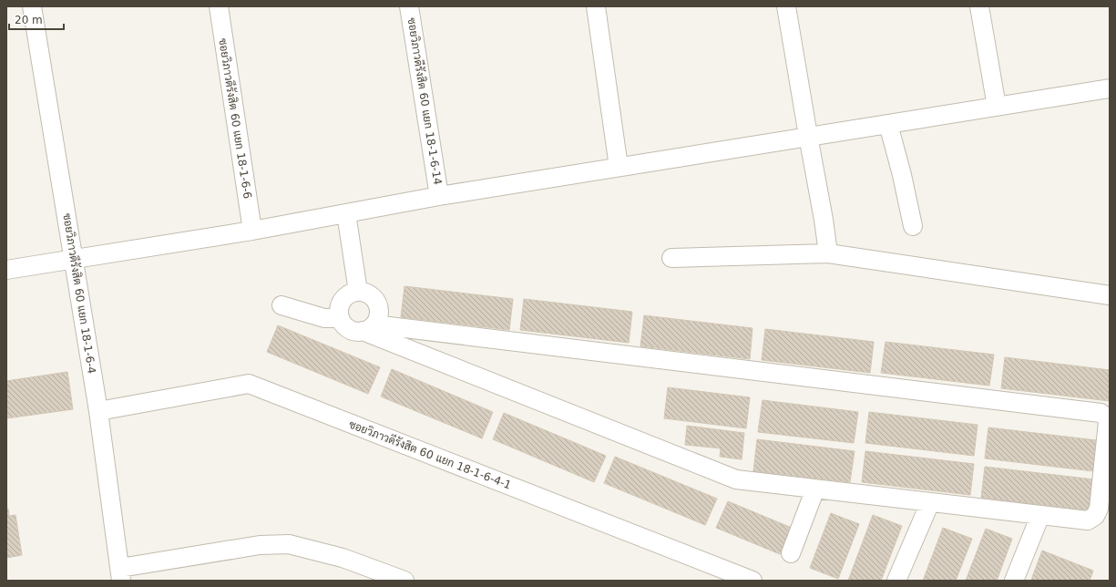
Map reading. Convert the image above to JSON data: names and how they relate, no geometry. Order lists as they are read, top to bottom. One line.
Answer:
{"streets":{"street":["ซอยวิภาวดีรังสิต 60 แยก 18-1-6-14","ซอยวิภาวดีรังสิต 60 แยก 18-1-6-6","ซอยวิภาวดีรังสิต 60 แยก 18-1-6-4","ซอยวิภาวดีรังสิต 60 แยก 18-1-6-4-1"]},"crossings":[["ซอยวิภาวดีรังสิต 60 แยก 18-1-6-4","ซอยวิภาวดีรังสิต 60 แยก 18-1-6-4-1"]],"scale_bar":"20 m"}
